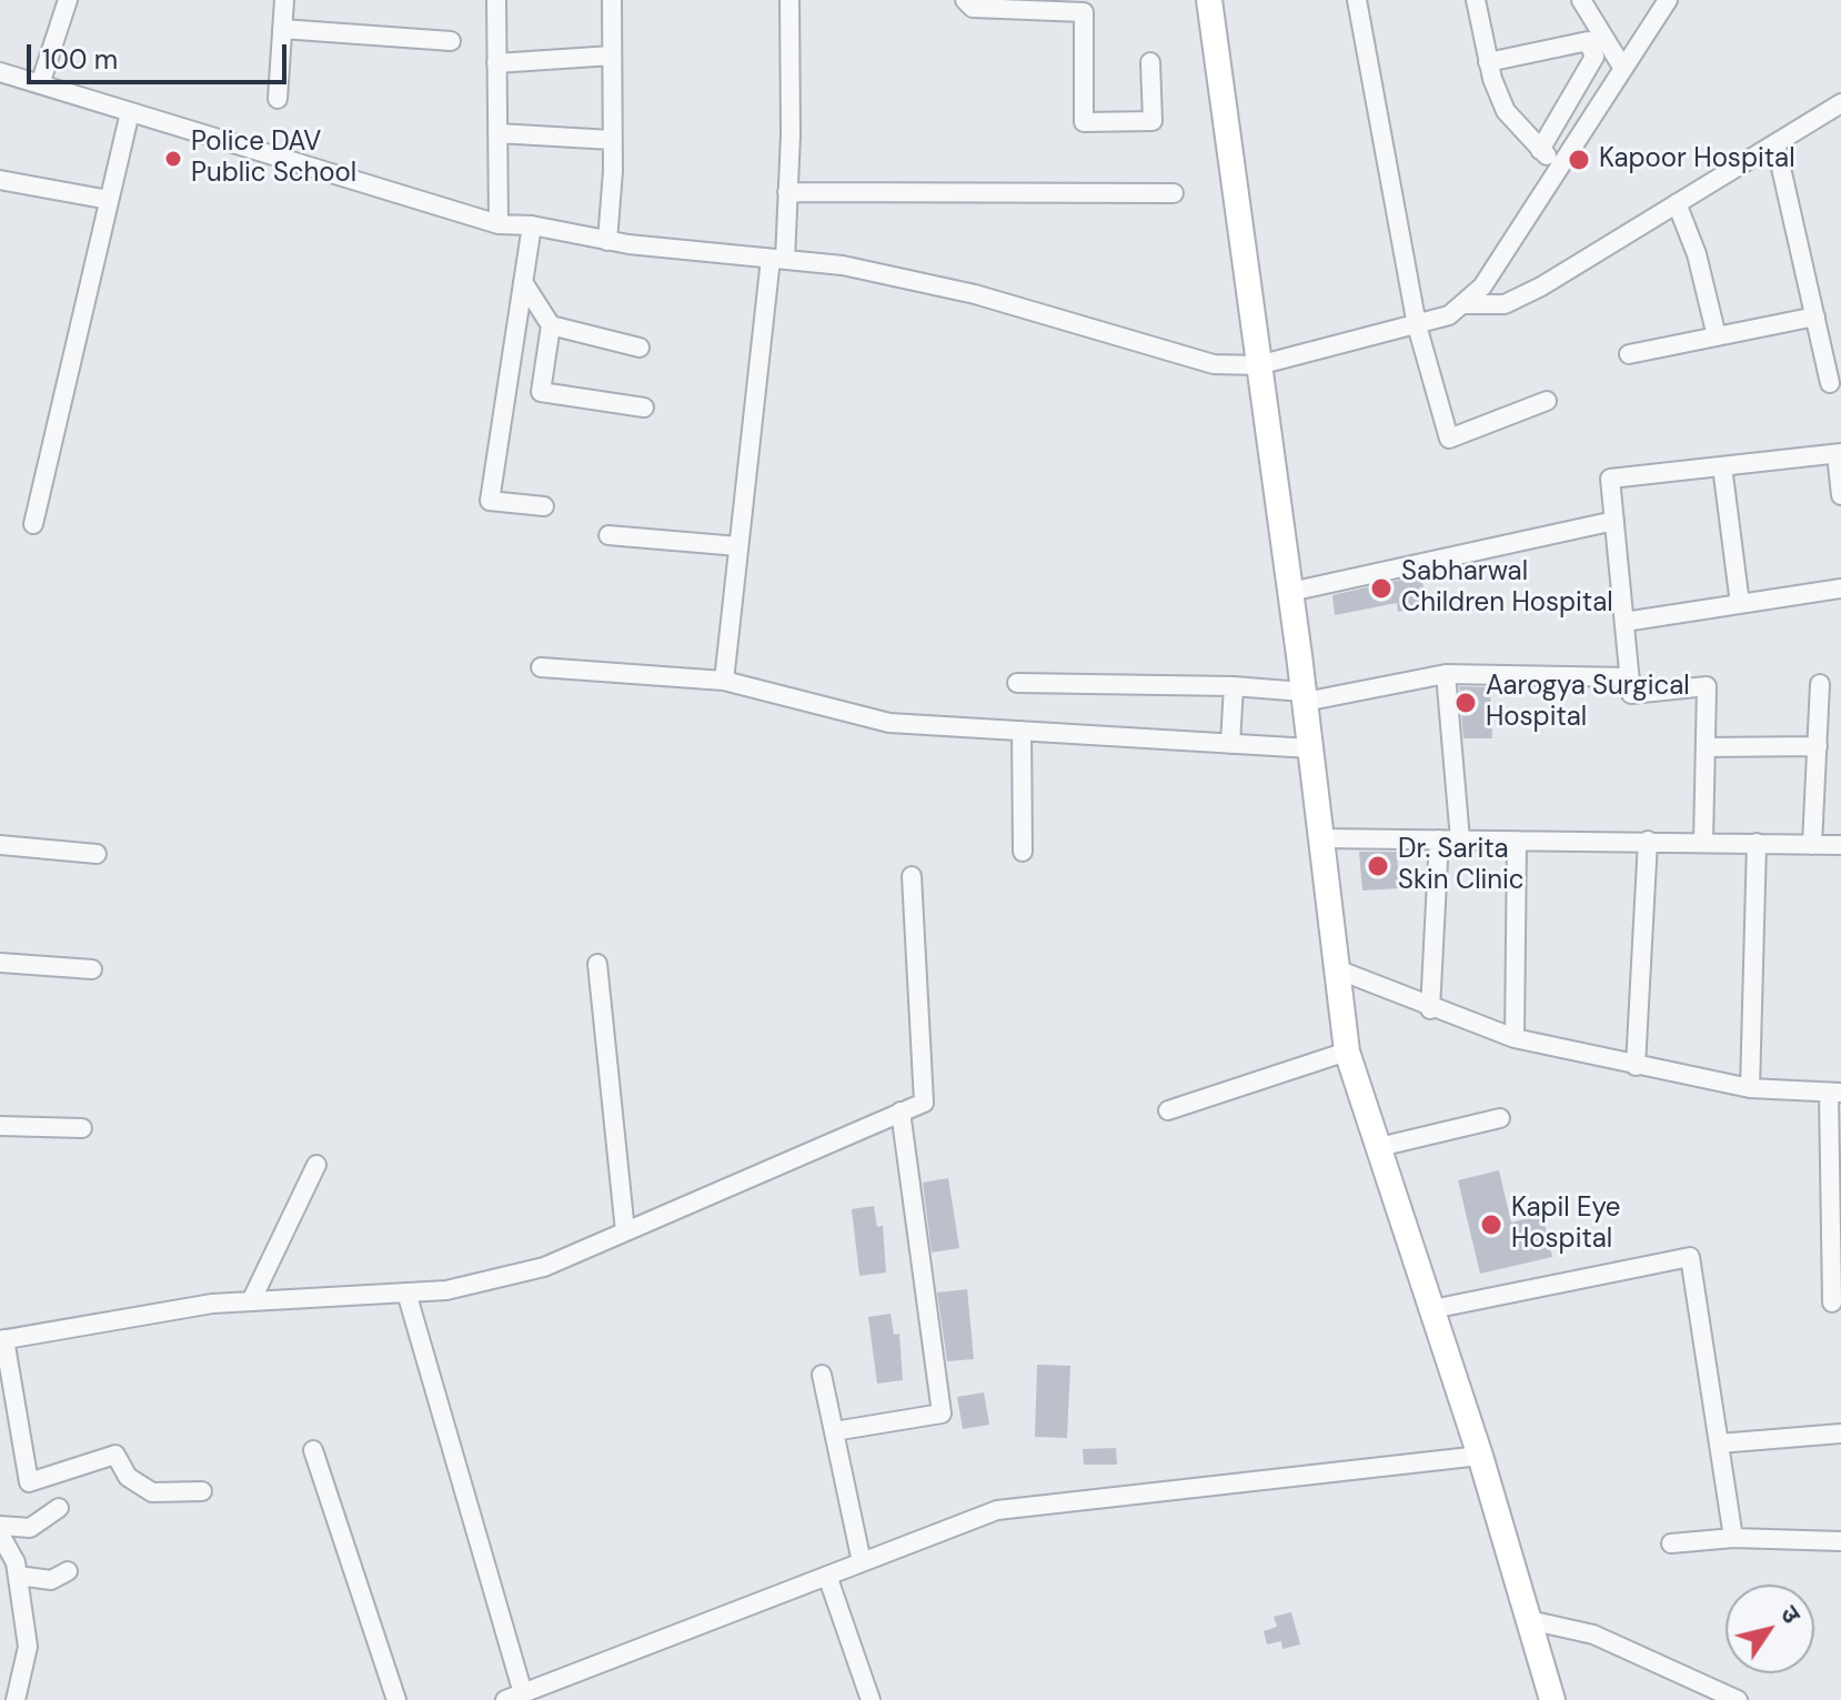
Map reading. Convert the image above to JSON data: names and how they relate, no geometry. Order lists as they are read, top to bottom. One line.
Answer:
{"places":["Police DAV Public School","Kapoor Hospital","Sabharwal Children Hospital","Aarogya Surgical Hospital","Dr. Sarita Skin Clinic","Kapil Eye Hospital"],"scale_bar":"100 m","north":"top right"}
